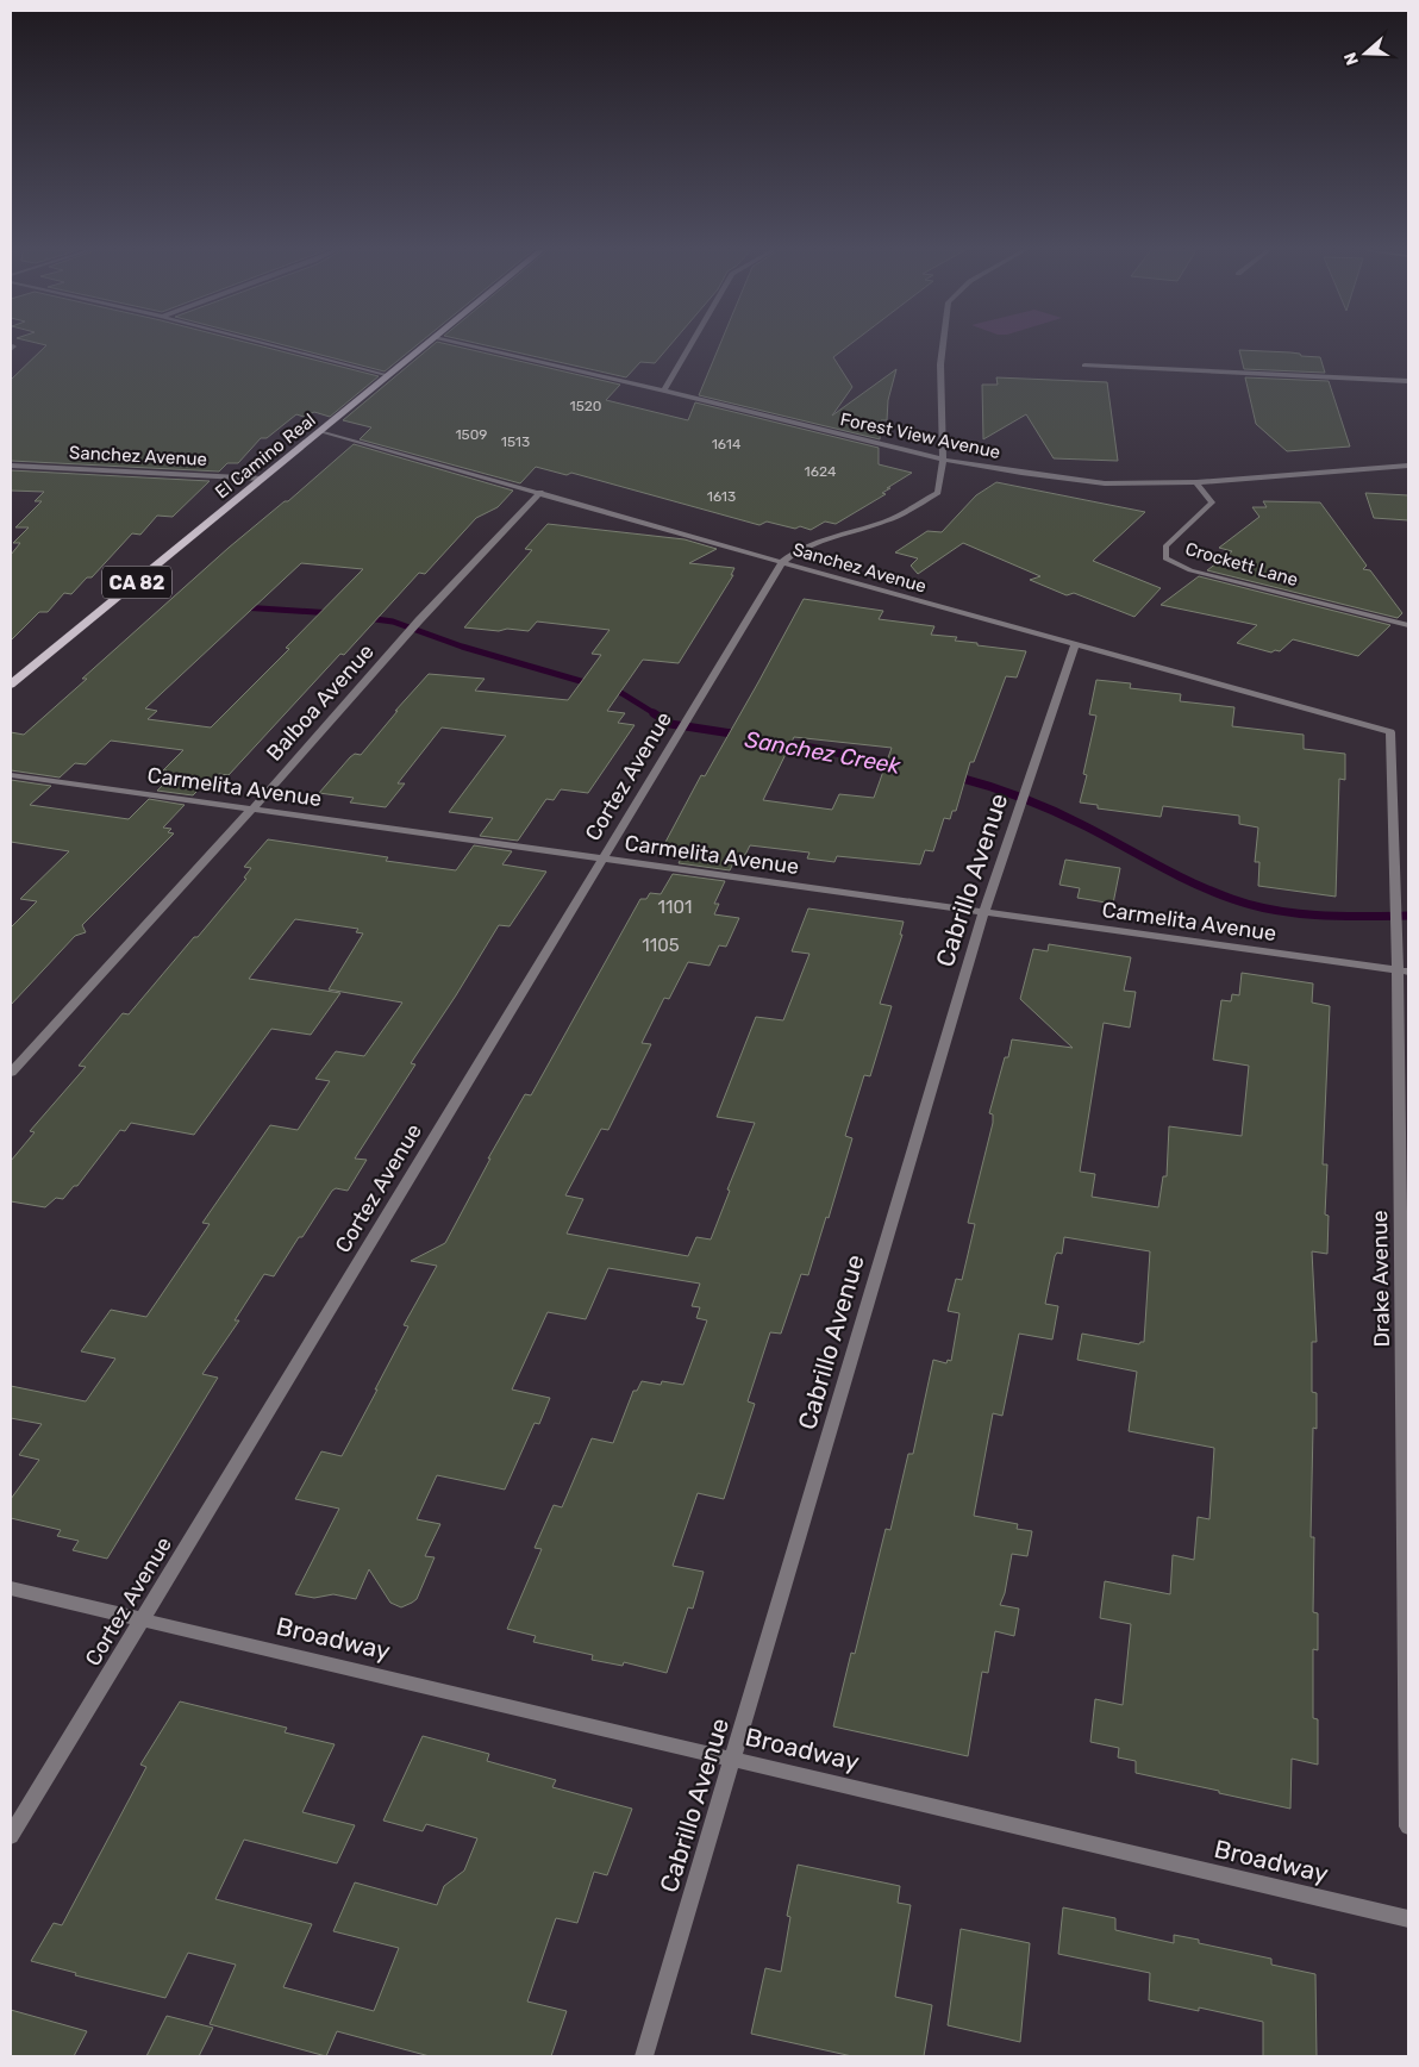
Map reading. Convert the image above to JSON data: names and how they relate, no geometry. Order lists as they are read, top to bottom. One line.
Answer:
{"streets":{"main road":["El Camino Real","CA 82"],"street":["Forest View Avenue","Sanchez Avenue","Crockett Lane","Balboa Avenue","Cortez Avenue","Carmelita Avenue","Cabrillo Avenue","Drake Avenue","Broadway"]},"crossings":[["Forest View Avenue","Crockett Lane"],["Sanchez Avenue","El Camino Real"],["Sanchez Avenue","Balboa Avenue"],["Sanchez Avenue","Cortez Avenue"],["Sanchez Avenue","Cabrillo Avenue"],["Sanchez Avenue","Drake Avenue"],["Balboa Avenue","Carmelita Avenue"],["Cortez Avenue","Carmelita Avenue"],["Cortez Avenue","Broadway"],["Carmelita Avenue","Cabrillo Avenue"],["Carmelita Avenue","Drake Avenue"],["Cabrillo Avenue","Broadway"]],"water":["Sanchez Creek"],"house_numbers":["1520","1509","1513","1614","1624","1613","1101","1105"],"north":"left"}
